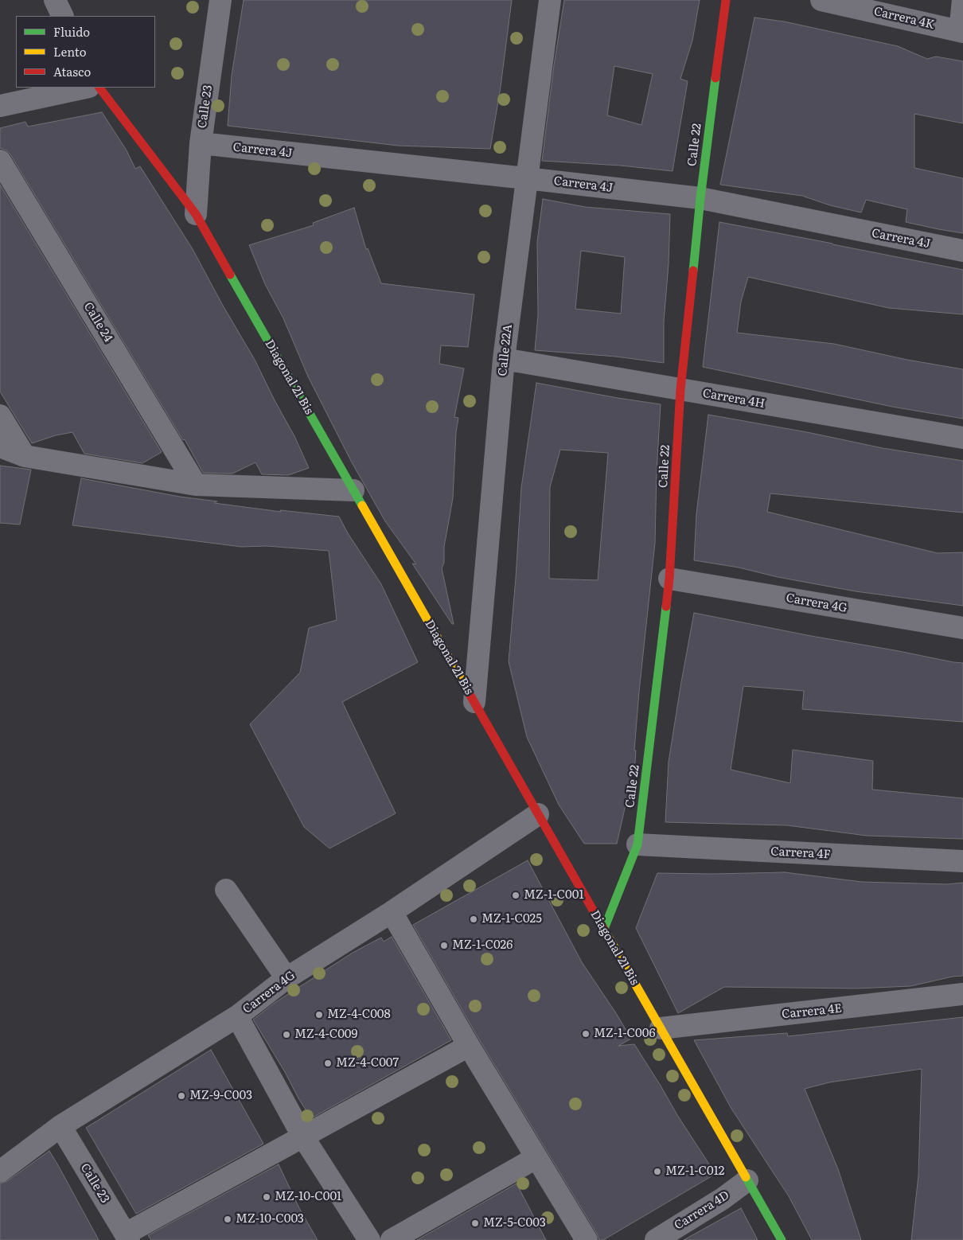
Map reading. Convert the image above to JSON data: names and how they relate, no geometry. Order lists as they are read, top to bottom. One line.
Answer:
{"streets":{"street":["Carrera 4K","Calle 23","Calle 22","Carrera 4J","Calle 24","Calle 22A","Diagonal 21 Bis","Carrera 4H","Carrera 4G","Carrera 4F","Carrera 4E","Carrera 4D"]},"crossings":[["Calle 23","Carrera 4J"],["Calle 23","Diagonal 21 Bis"],["Calle 23","Carrera 4G"],["Calle 22","Carrera 4J"],["Calle 22","Diagonal 21 Bis"],["Calle 22","Carrera 4H"],["Calle 22","Carrera 4G"],["Calle 22","Carrera 4F"],["Carrera 4J","Calle 22A"],["Calle 22A","Diagonal 21 Bis"],["Calle 22A","Carrera 4H"],["Diagonal 21 Bis","Carrera 4G"],["Diagonal 21 Bis","Carrera 4E"],["Diagonal 21 Bis","Carrera 4D"]],"places":["MZ-1-C001","MZ-1-C025","MZ-1-C026","MZ-4-C008","MZ-1-C006","MZ-4-C009","MZ-4-C007","MZ-9-C003","MZ-1-C012","MZ-10-C001","MZ-10-C003","MZ-5-C003"],"legend":["Fluido","Lento","Atasco"]}
